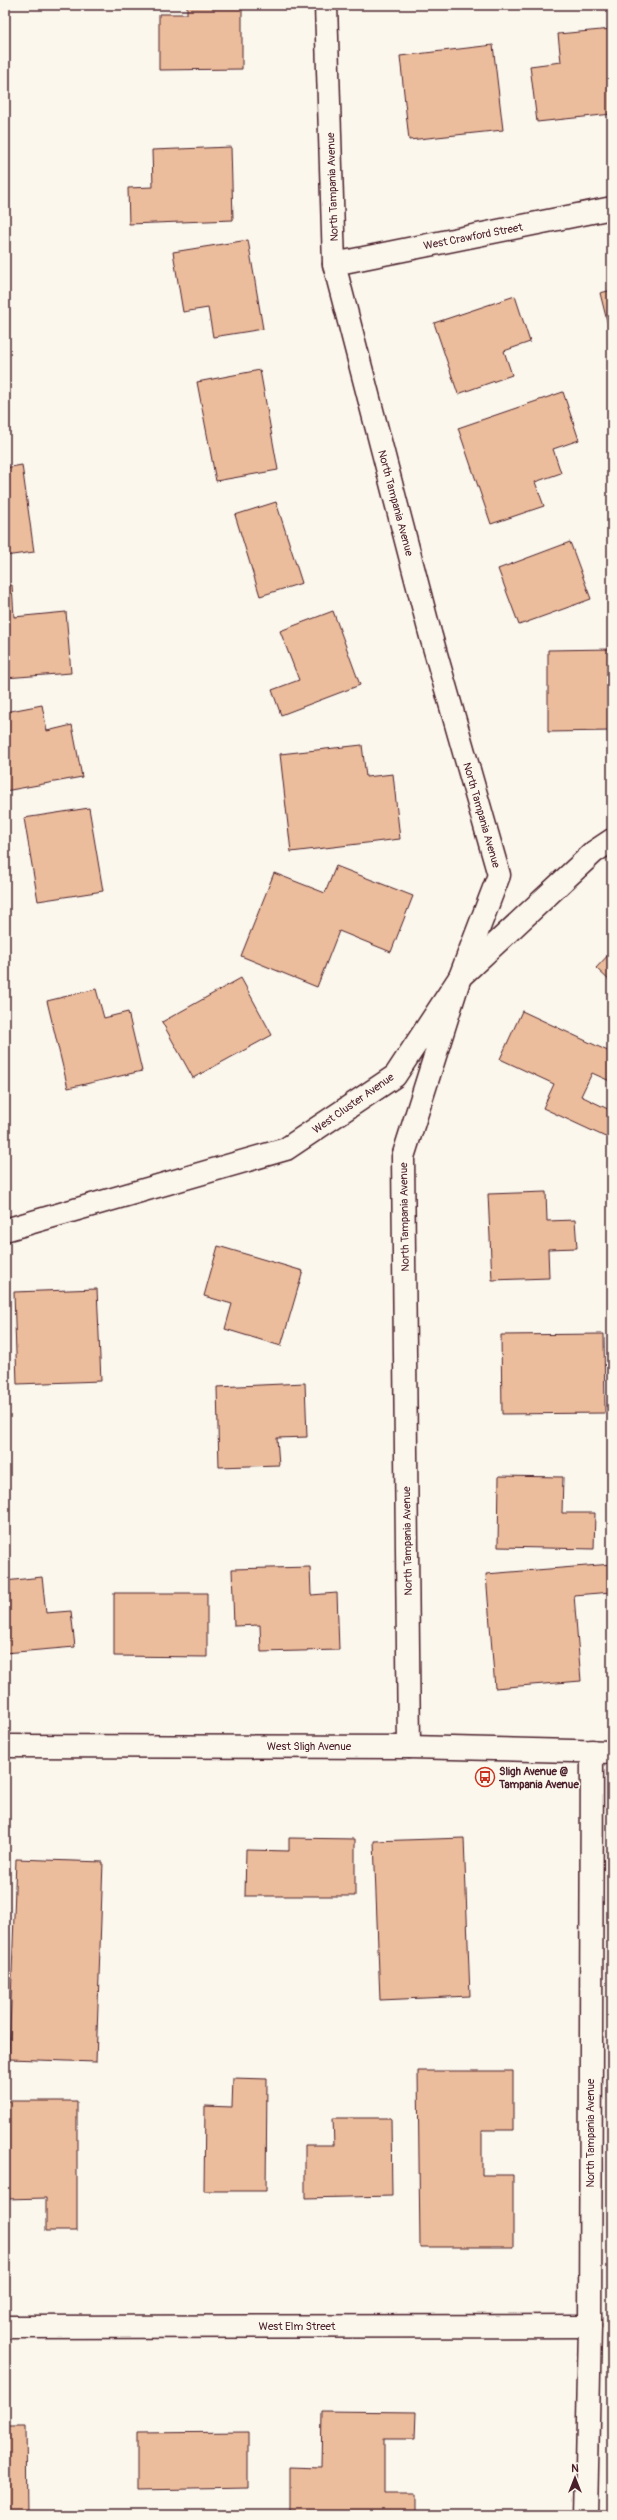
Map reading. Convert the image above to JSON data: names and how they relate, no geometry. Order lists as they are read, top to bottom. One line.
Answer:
{"streets":{"street":["North Tampania Avenue","West Crawford Street","West Cluster Avenue","West Sligh Avenue","West Elm Street"]},"crossings":[["North Tampania Avenue","West Crawford Street"],["North Tampania Avenue","West Cluster Avenue"],["North Tampania Avenue","West Sligh Avenue"],["North Tampania Avenue","West Elm Street"]],"places":{"bus stop":["Sligh Avenue @ Tampania Avenue"]},"north":"top"}
